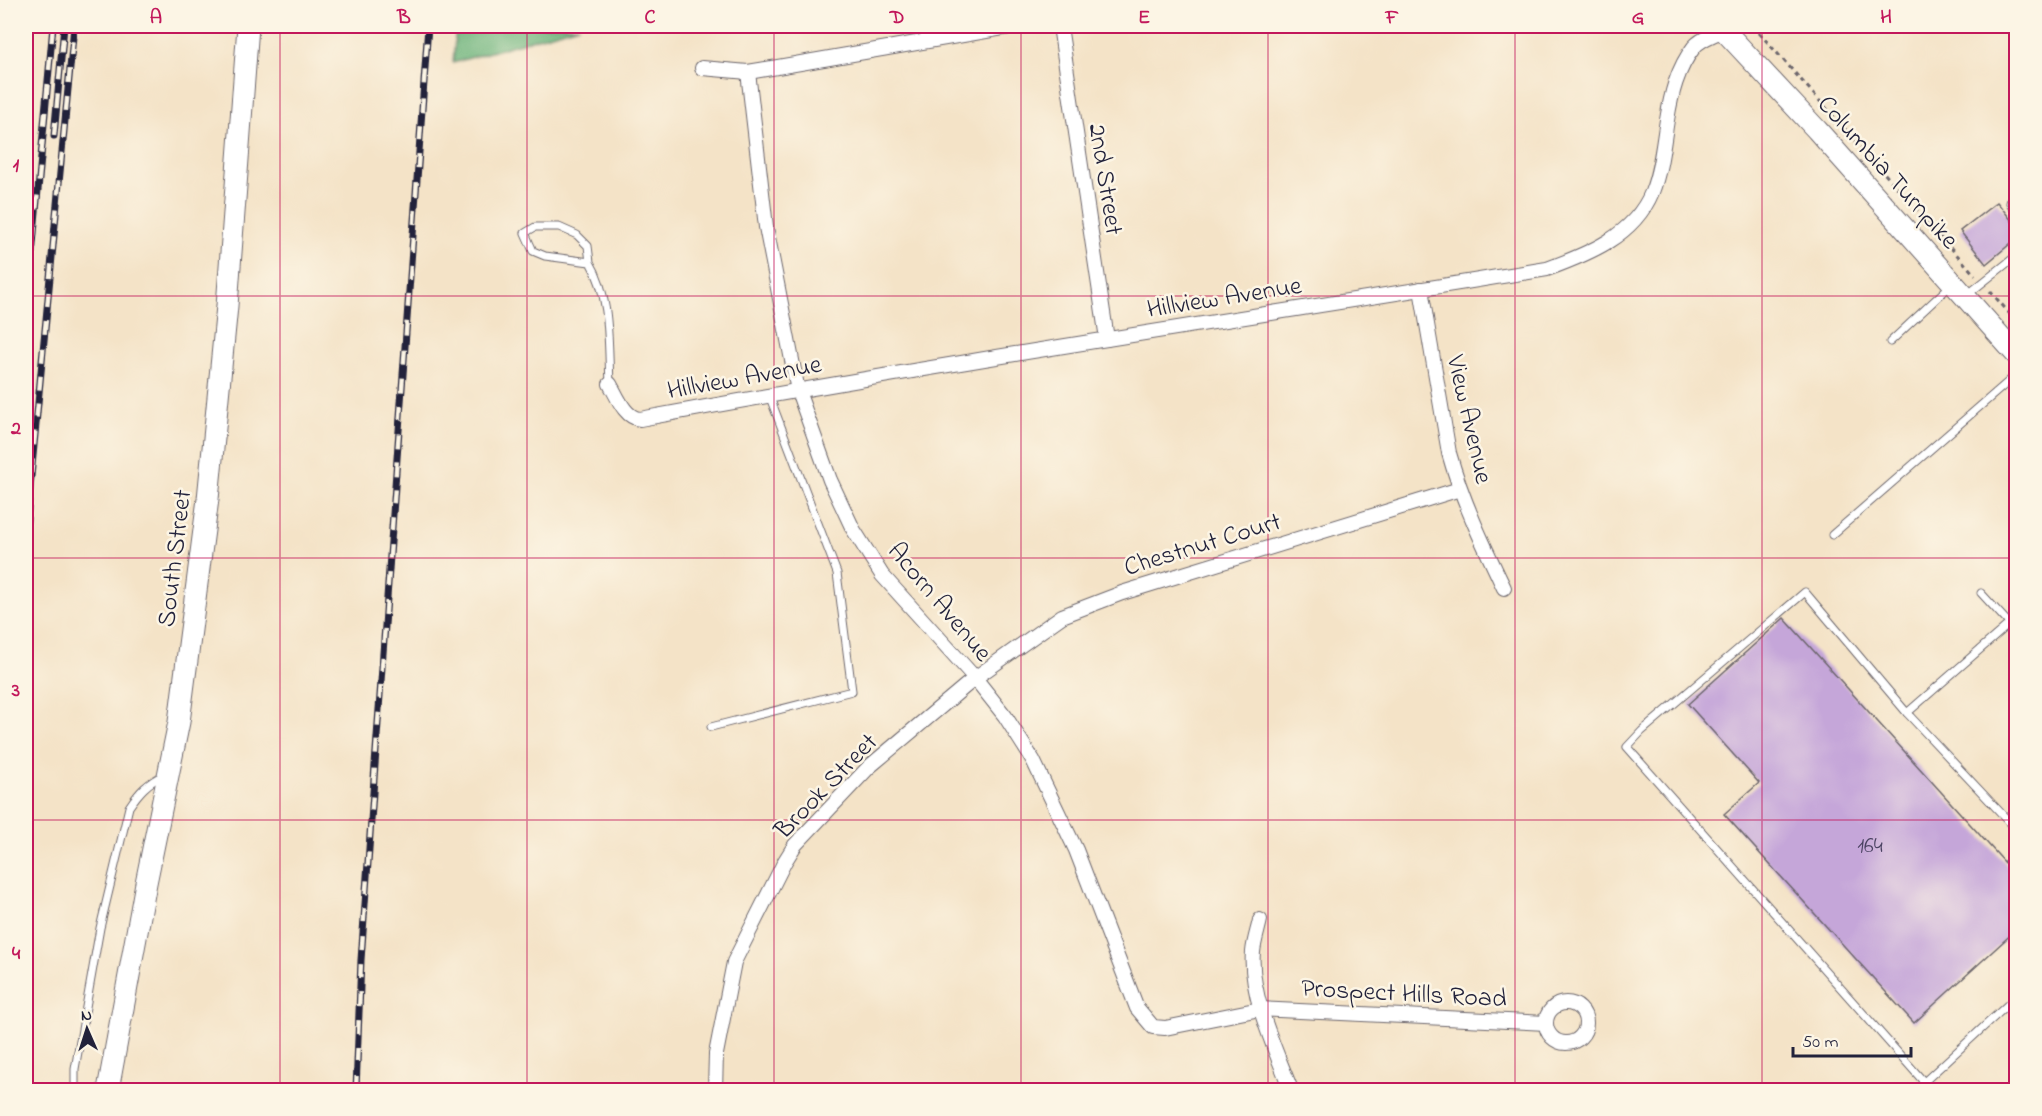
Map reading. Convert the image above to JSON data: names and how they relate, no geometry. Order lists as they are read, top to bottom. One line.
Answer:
{"streets":{"main road":["Columbia Turnpike","South Street"],"street":["2nd Street","Hillview Avenue","View Avenue","Chestnut Court","Acorn Avenue","Brook Street","Prospect Hills Road"]},"crossings":[["Columbia Turnpike","Hillview Avenue"],["2nd Street","Hillview Avenue"],["Hillview Avenue","View Avenue"],["Hillview Avenue","Acorn Avenue"],["View Avenue","Chestnut Court"],["Chestnut Court","Acorn Avenue"],["Chestnut Court","Brook Street"],["Acorn Avenue","Brook Street"],["Acorn Avenue","Prospect Hills Road"]],"house_numbers":["164"],"scale_bar":"50 m","north":"top","grid":{"columns":["A","B","C","D","E","F","G","H"],"rows":["1","2","3","4"]}}
